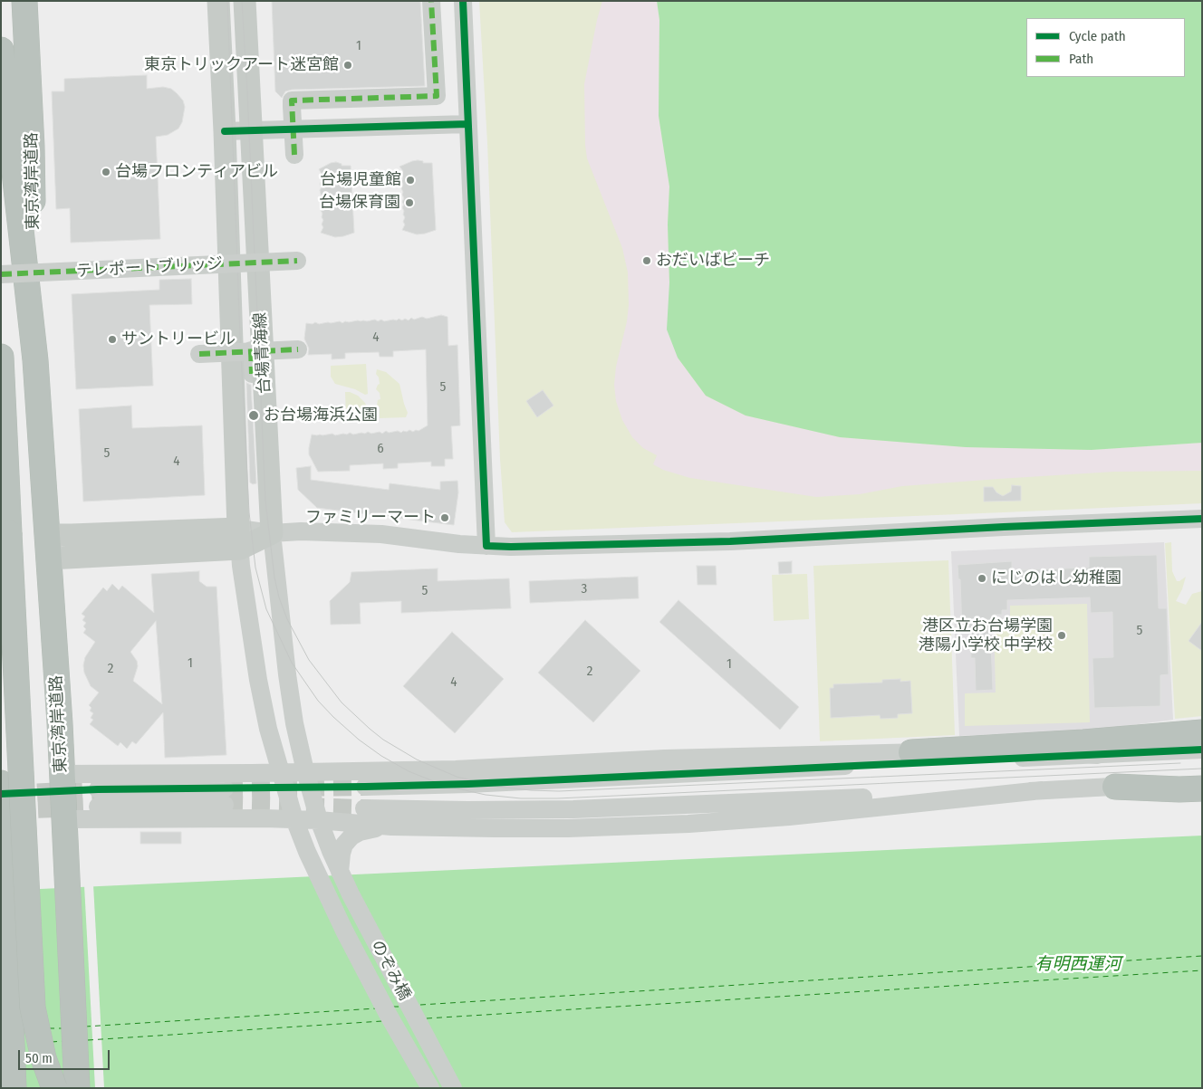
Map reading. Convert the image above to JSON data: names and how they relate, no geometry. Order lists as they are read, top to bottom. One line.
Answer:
{"streets":{"highway":["東京湾岸道路"],"main road":["台場青海線"],"street":["テレポートブリッジ","のぞみ橋"]},"crossings":[["台場青海線","のぞみ橋"]],"water":["有明西運河"],"places":["東京トリックアート迷宮館","台場フロンティアビル","台場児童館","台場保育園","おだいばビーチ","サントリービル","お台場海浜公園","ファミリーマート","にじのはし幼稚園","港区立お台場学園 港陽小学校 中学校"],"house_numbers":["1","4","5","6","5","4","3","5","5","1","1","2","2","4"],"legend":["Cycle path","Path"],"scale_bar":"50 m"}
